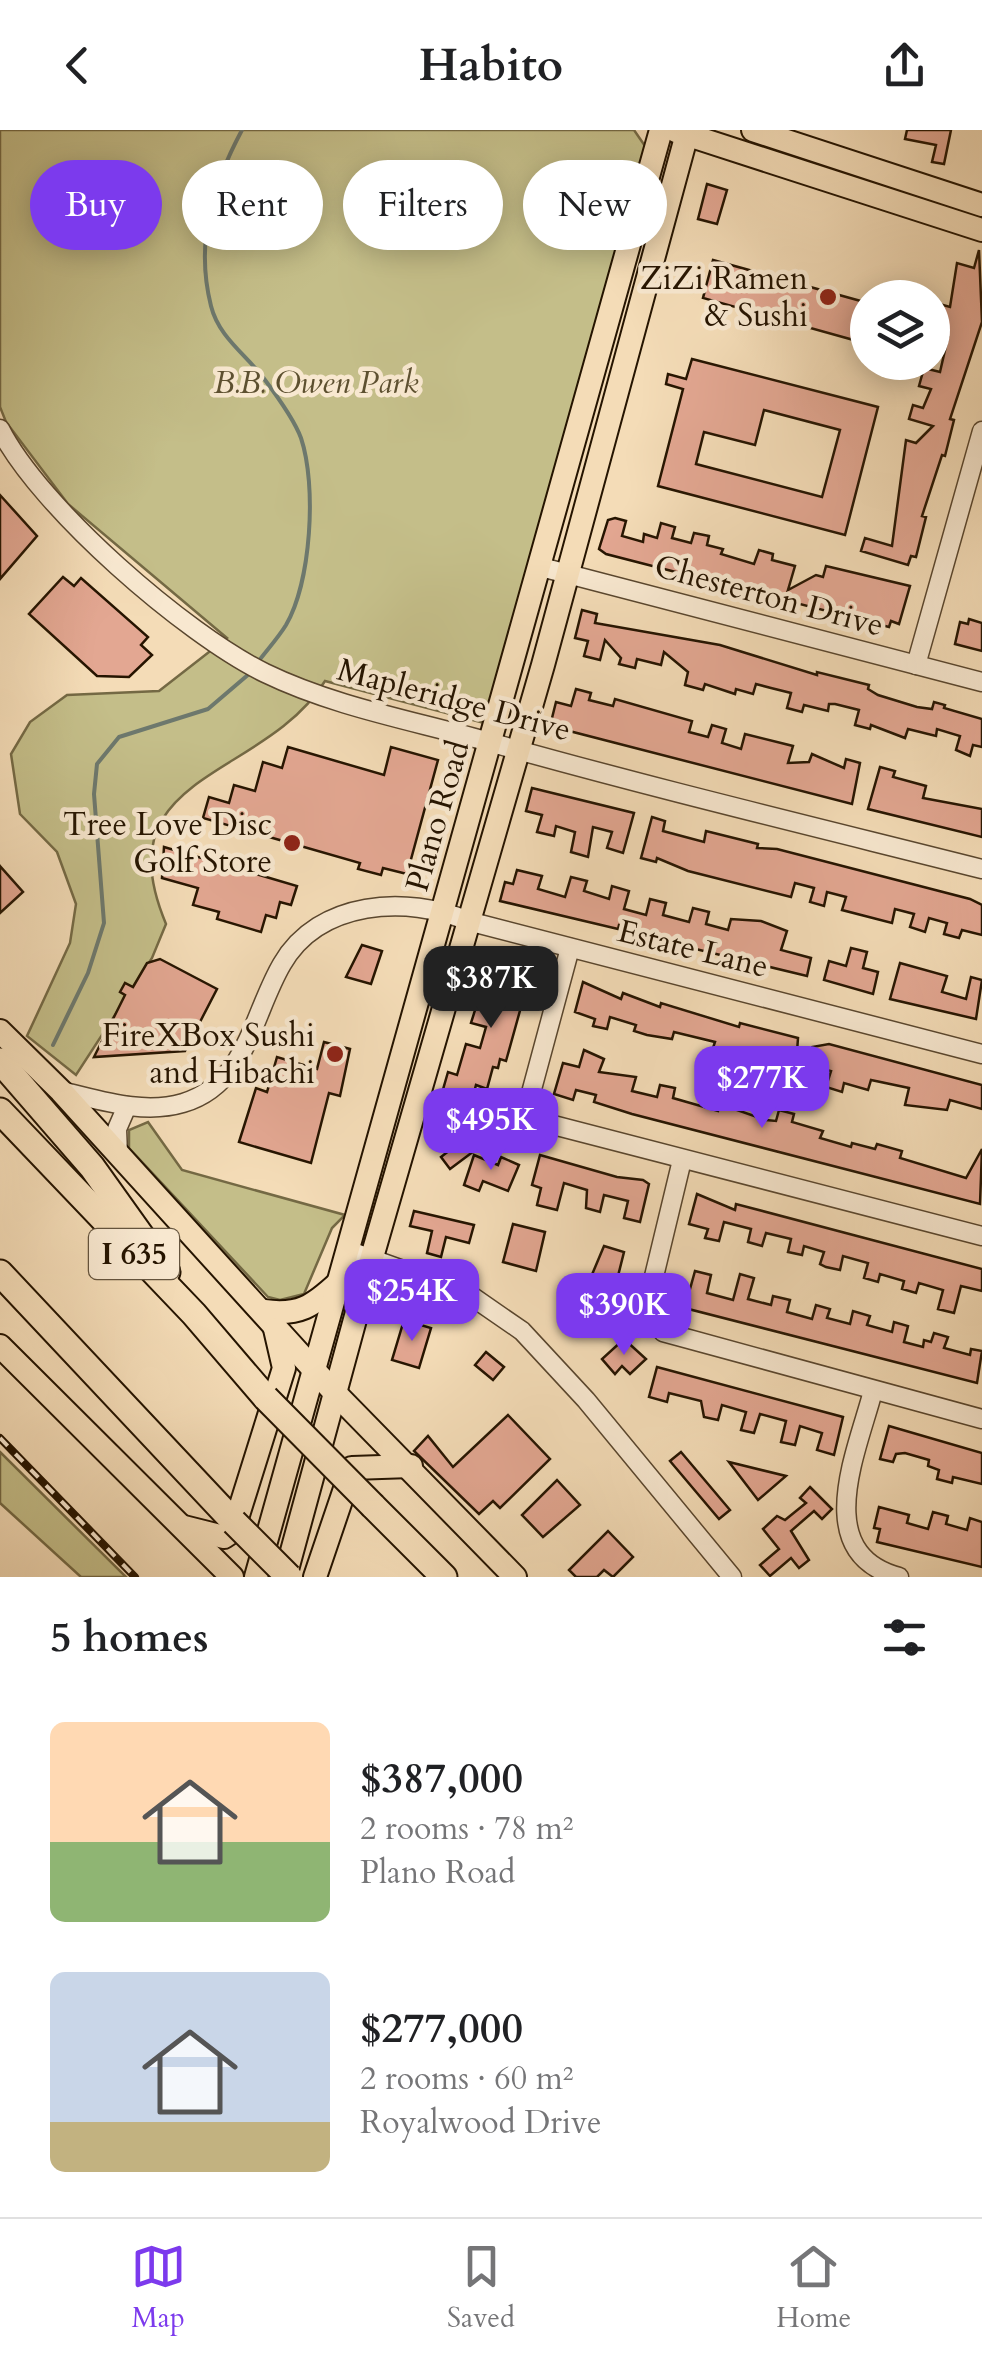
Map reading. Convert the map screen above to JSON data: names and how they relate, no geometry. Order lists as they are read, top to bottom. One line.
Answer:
{"streets":{"highway":["I 635"],"main road":["Plano Road"],"street":["Chesterton Drive","Mapleridge Drive","Estate Lane"]},"crossings":[["Chesterton Drive","Plano Road"],["Mapleridge Drive","Plano Road"],["Plano Road","Estate Lane"]],"parks":["B.B. Owen Park"],"places":["ZiZi Ramen & Sushi","Tree Love Disc Golf Store","FireXBox Sushi and Hibachi"],"page":{"header":"Habito","chip":["Buy","Rent","Filters","New"],"price":["$387K","$277K","$495K","$254K","$390K"],"heading":"5 homes","list":[{"name":"$387,000","note":"2 rooms · 78 m² · Plano Road"},{"name":"$277,000","note":"2 rooms · 60 m² · Royalwood Drive"}],"tabs":["Map","Saved","Home"]}}
